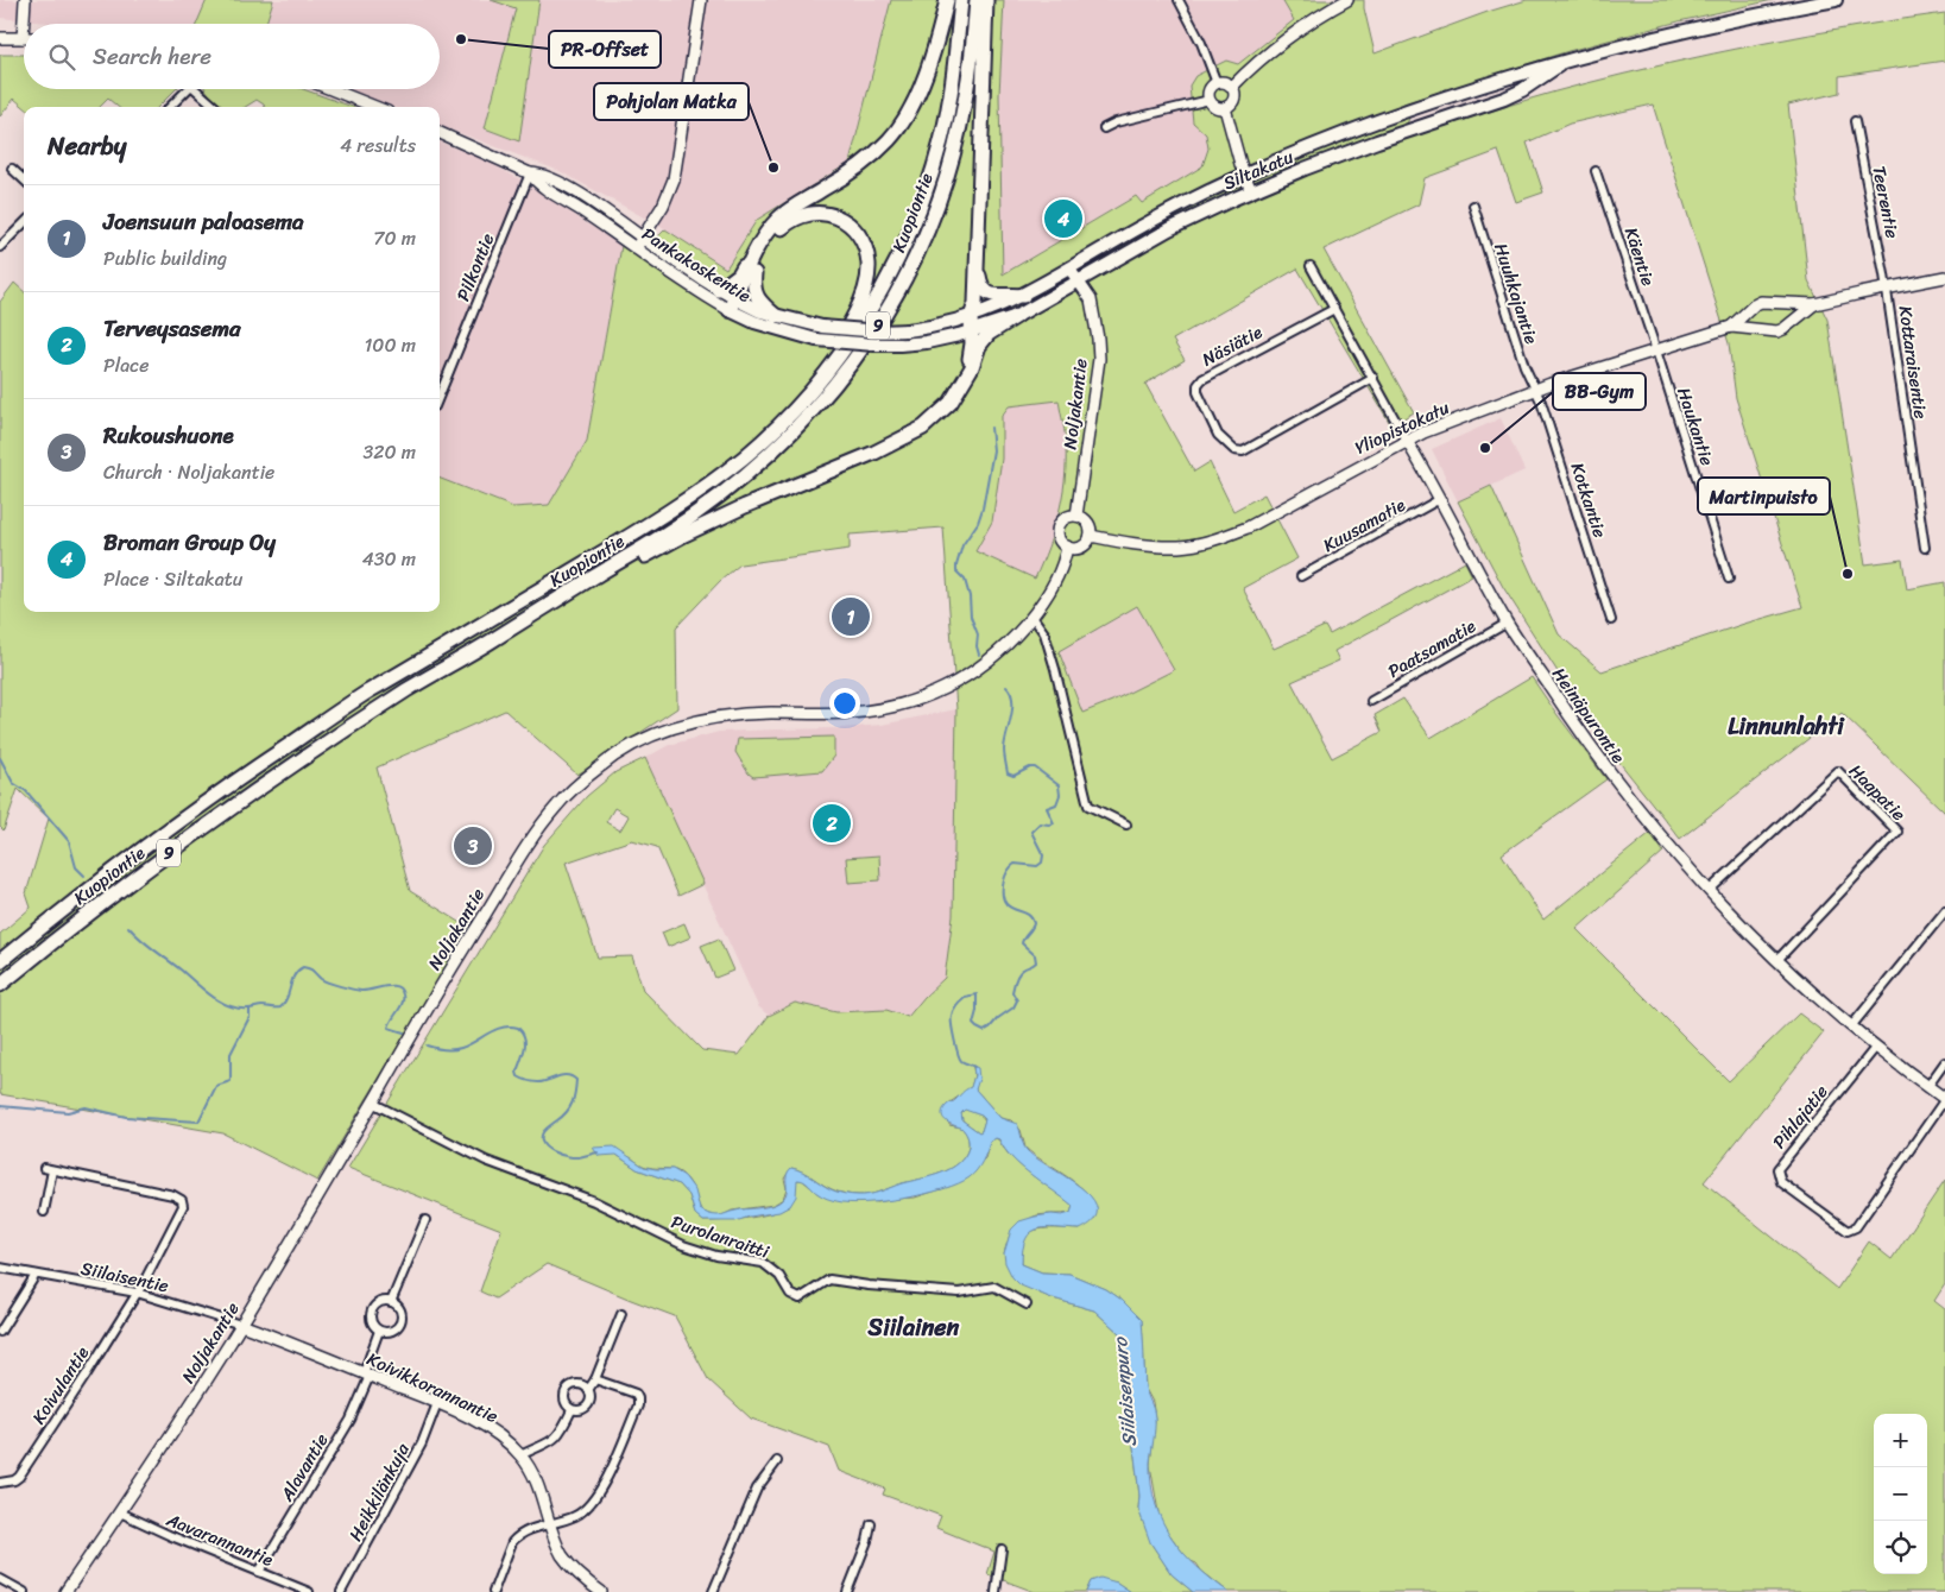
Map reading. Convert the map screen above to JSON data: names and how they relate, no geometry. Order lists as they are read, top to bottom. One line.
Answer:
{"streets":{"highway":["Kuopiontie","9"],"main road":["Siltakatu","Pankakoskentie"],"street":["Teerentie","Käentie","Pilkontie","Huuhkajantie","Näsiätie","Kottaraisentie","Noljakantie","Haukantie","Yliopistokatu","Kotkantie","Kuusamatie","Paatsamatie","Heinäpurontie","Haapatie","Pihlajatie","Purolanraitti","Siilaisentie","Koivulantie","Koivikkorannantie","Alavantie","Heikkilänkuja","Aavarannantie"]},"crossings":[["Siltakatu","Pankakoskentie"],["Siltakatu","Noljakantie"],["Teerentie","Kottaraisentie"],["Teerentie","Yliopistokatu"],["Käentie","Haukantie"],["Käentie","Yliopistokatu"],["Pankakoskentie","Pilkontie"],["Huuhkajantie","Yliopistokatu"],["Huuhkajantie","Kotkantie"],["Näsiätie","Heinäpurontie"],["Kottaraisentie","Yliopistokatu"],["Noljakantie","Yliopistokatu"],["Noljakantie","Purolanraitti"],["Noljakantie","Siilaisentie"],["Noljakantie","Koivikkorannantie"],["Noljakantie","Aavarannantie"],["Haukantie","Yliopistokatu"],["Yliopistokatu","Kotkantie"],["Yliopistokatu","Heinäpurontie"],["Kuusamatie","Heinäpurontie"],["Paatsamatie","Heinäpurontie"],["Heinäpurontie","Haapatie"],["Heinäpurontie","Pihlajatie"],["Siilaisentie","Koivulantie"],["Siilaisentie","Koivikkorannantie"],["Koivikkorannantie","Alavantie"],["Koivikkorannantie","Heikkilänkuja"],["Alavantie","Aavarannantie"]],"districts":["Linnunlahti","Siilainen"],"water":["Siilaisenpuro"],"places":["PR-Offset","Pohjolan Matka","BB-Gym","Martinpuisto"],"page":{"search":"Search here","heading":["Nearby","4 results"],"list":[{"mark":"1","name":"Joensuun paloasema","note":"Public building","value":"70 m"},{"mark":"2","name":"Terveysasema","note":"Place","value":"100 m"},{"mark":"3","name":"Rukoushuone","note":"Church · Noljakantie","value":"320 m"},{"mark":"4","name":"Broman Group Oy","note":"Place · Siltakatu","value":"430 m"}],"pins":["4","1","2","3"],"map_buttons":["+","−"]}}
